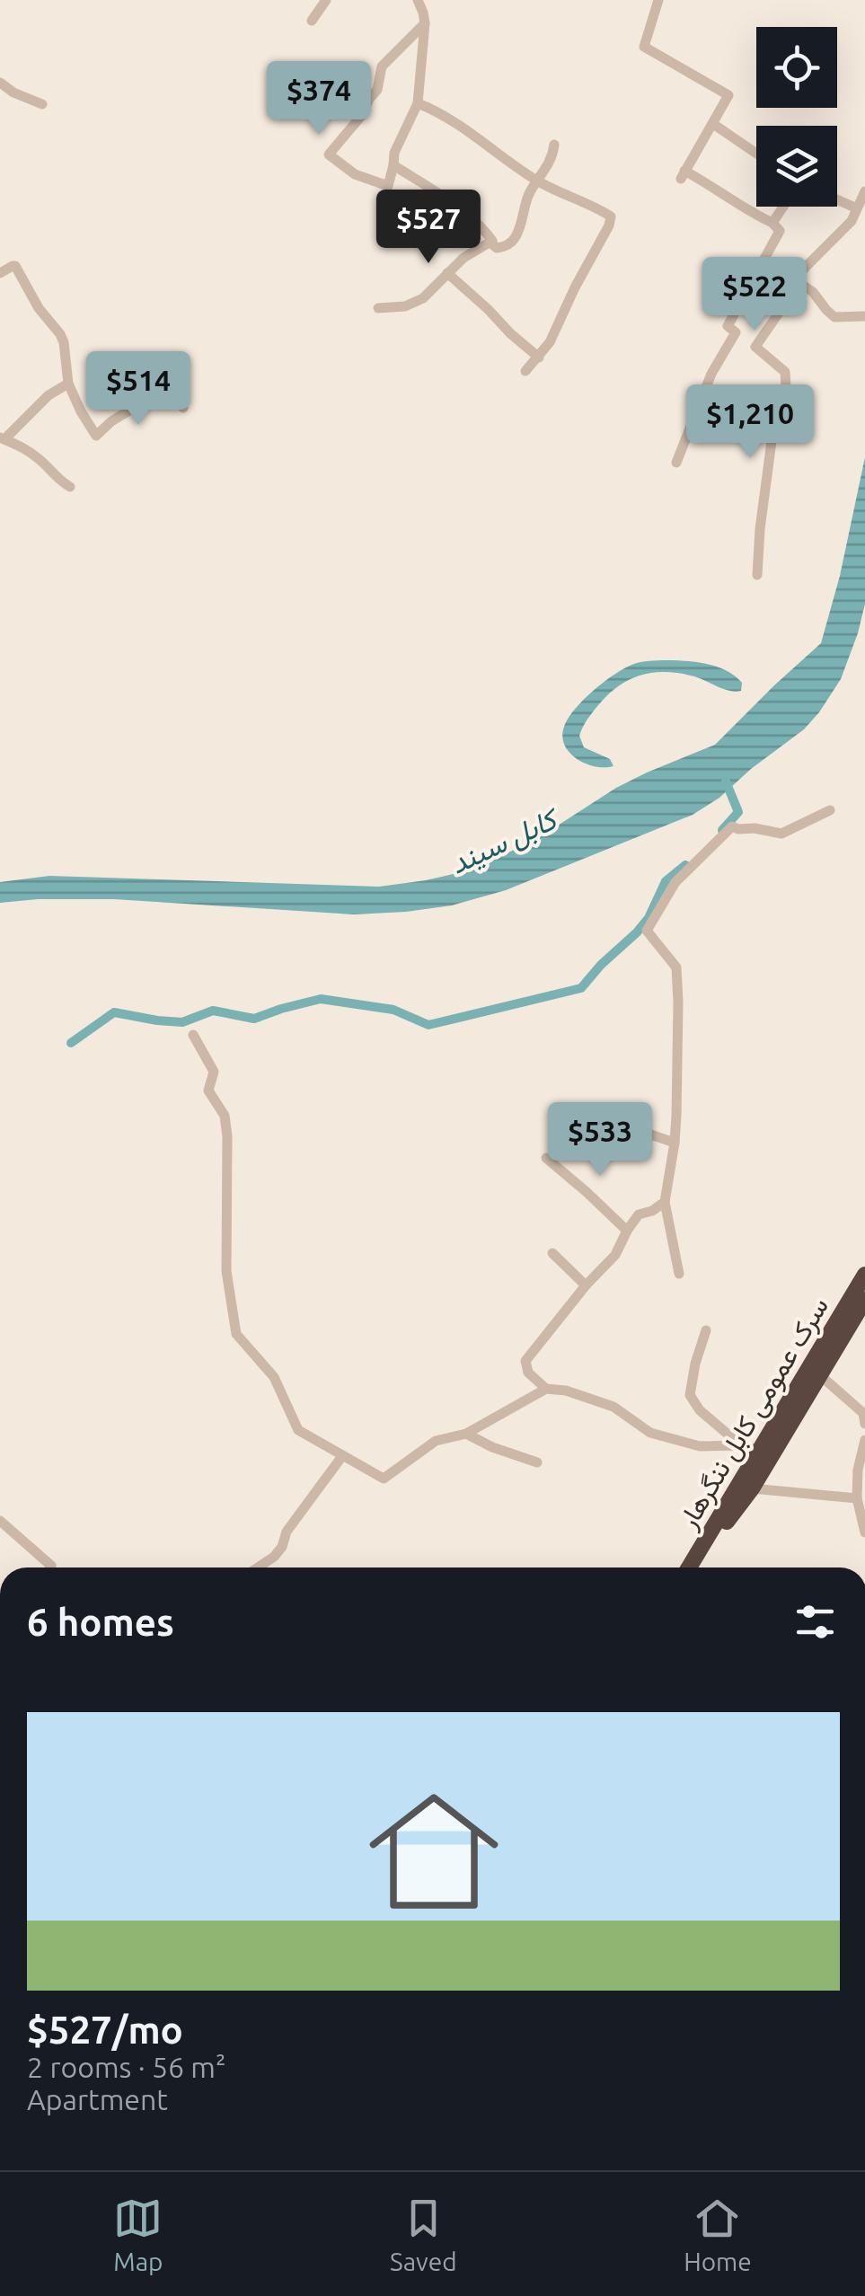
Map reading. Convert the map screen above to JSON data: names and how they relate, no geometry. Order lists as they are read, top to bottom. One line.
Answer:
{"streets":{"highway":["سرک عمومی کابل ننگرهار"]},"water":["کابل سيند"],"page":{"price":["$374","$527","$522","$514","$1,210","$533"],"heading":"6 homes","list":[{"name":"$527/mo","note":"2 rooms · 56 m² · Apartment"}],"tabs":["Map","Saved","Home"]}}
